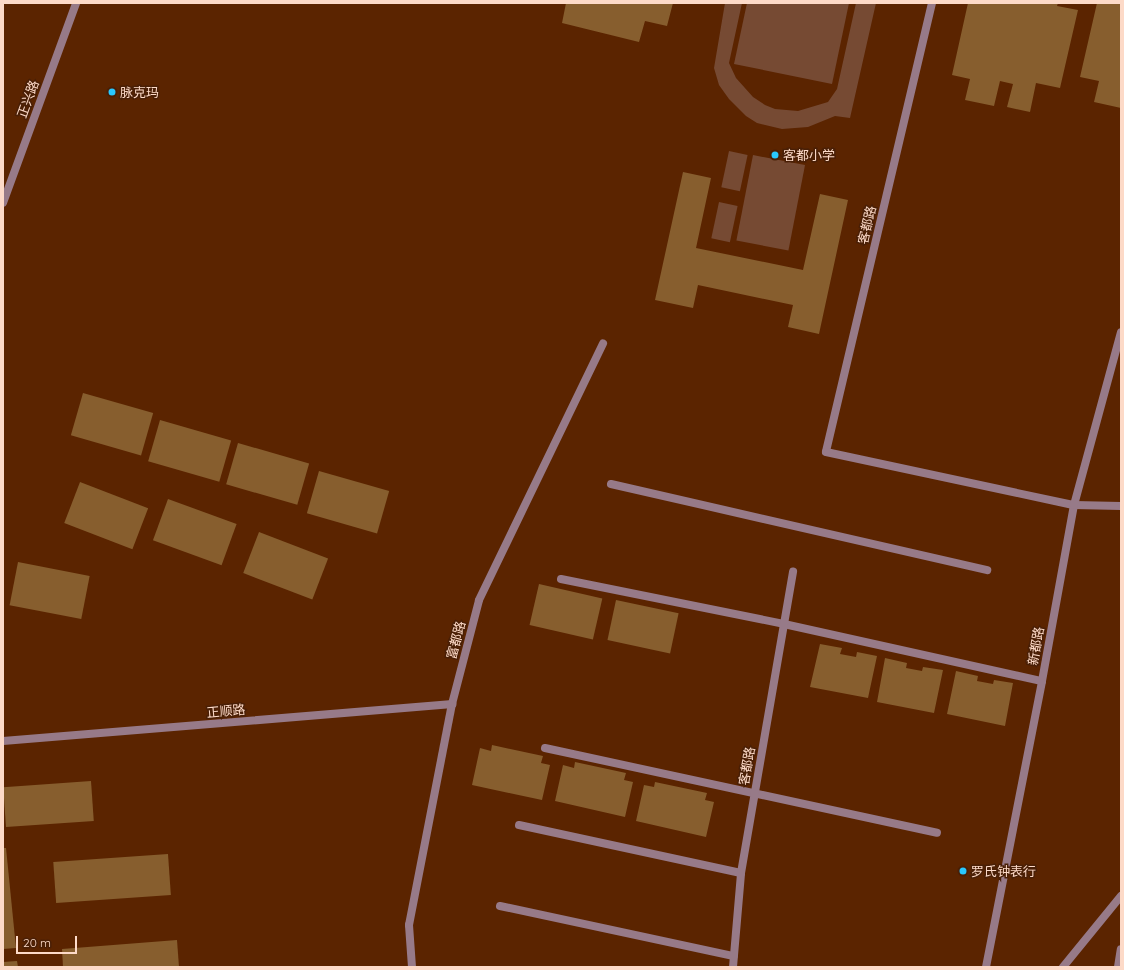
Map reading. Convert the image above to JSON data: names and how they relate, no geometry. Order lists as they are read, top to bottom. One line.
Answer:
{"streets":{"street":["正兴路","客都路","富都路","新都路","正顺路"]},"crossings":[["客都路","新都路"],["富都路","正顺路"]],"places":["脉克玛","客都小学","罗氏钟表行"],"scale_bar":"20 m"}
